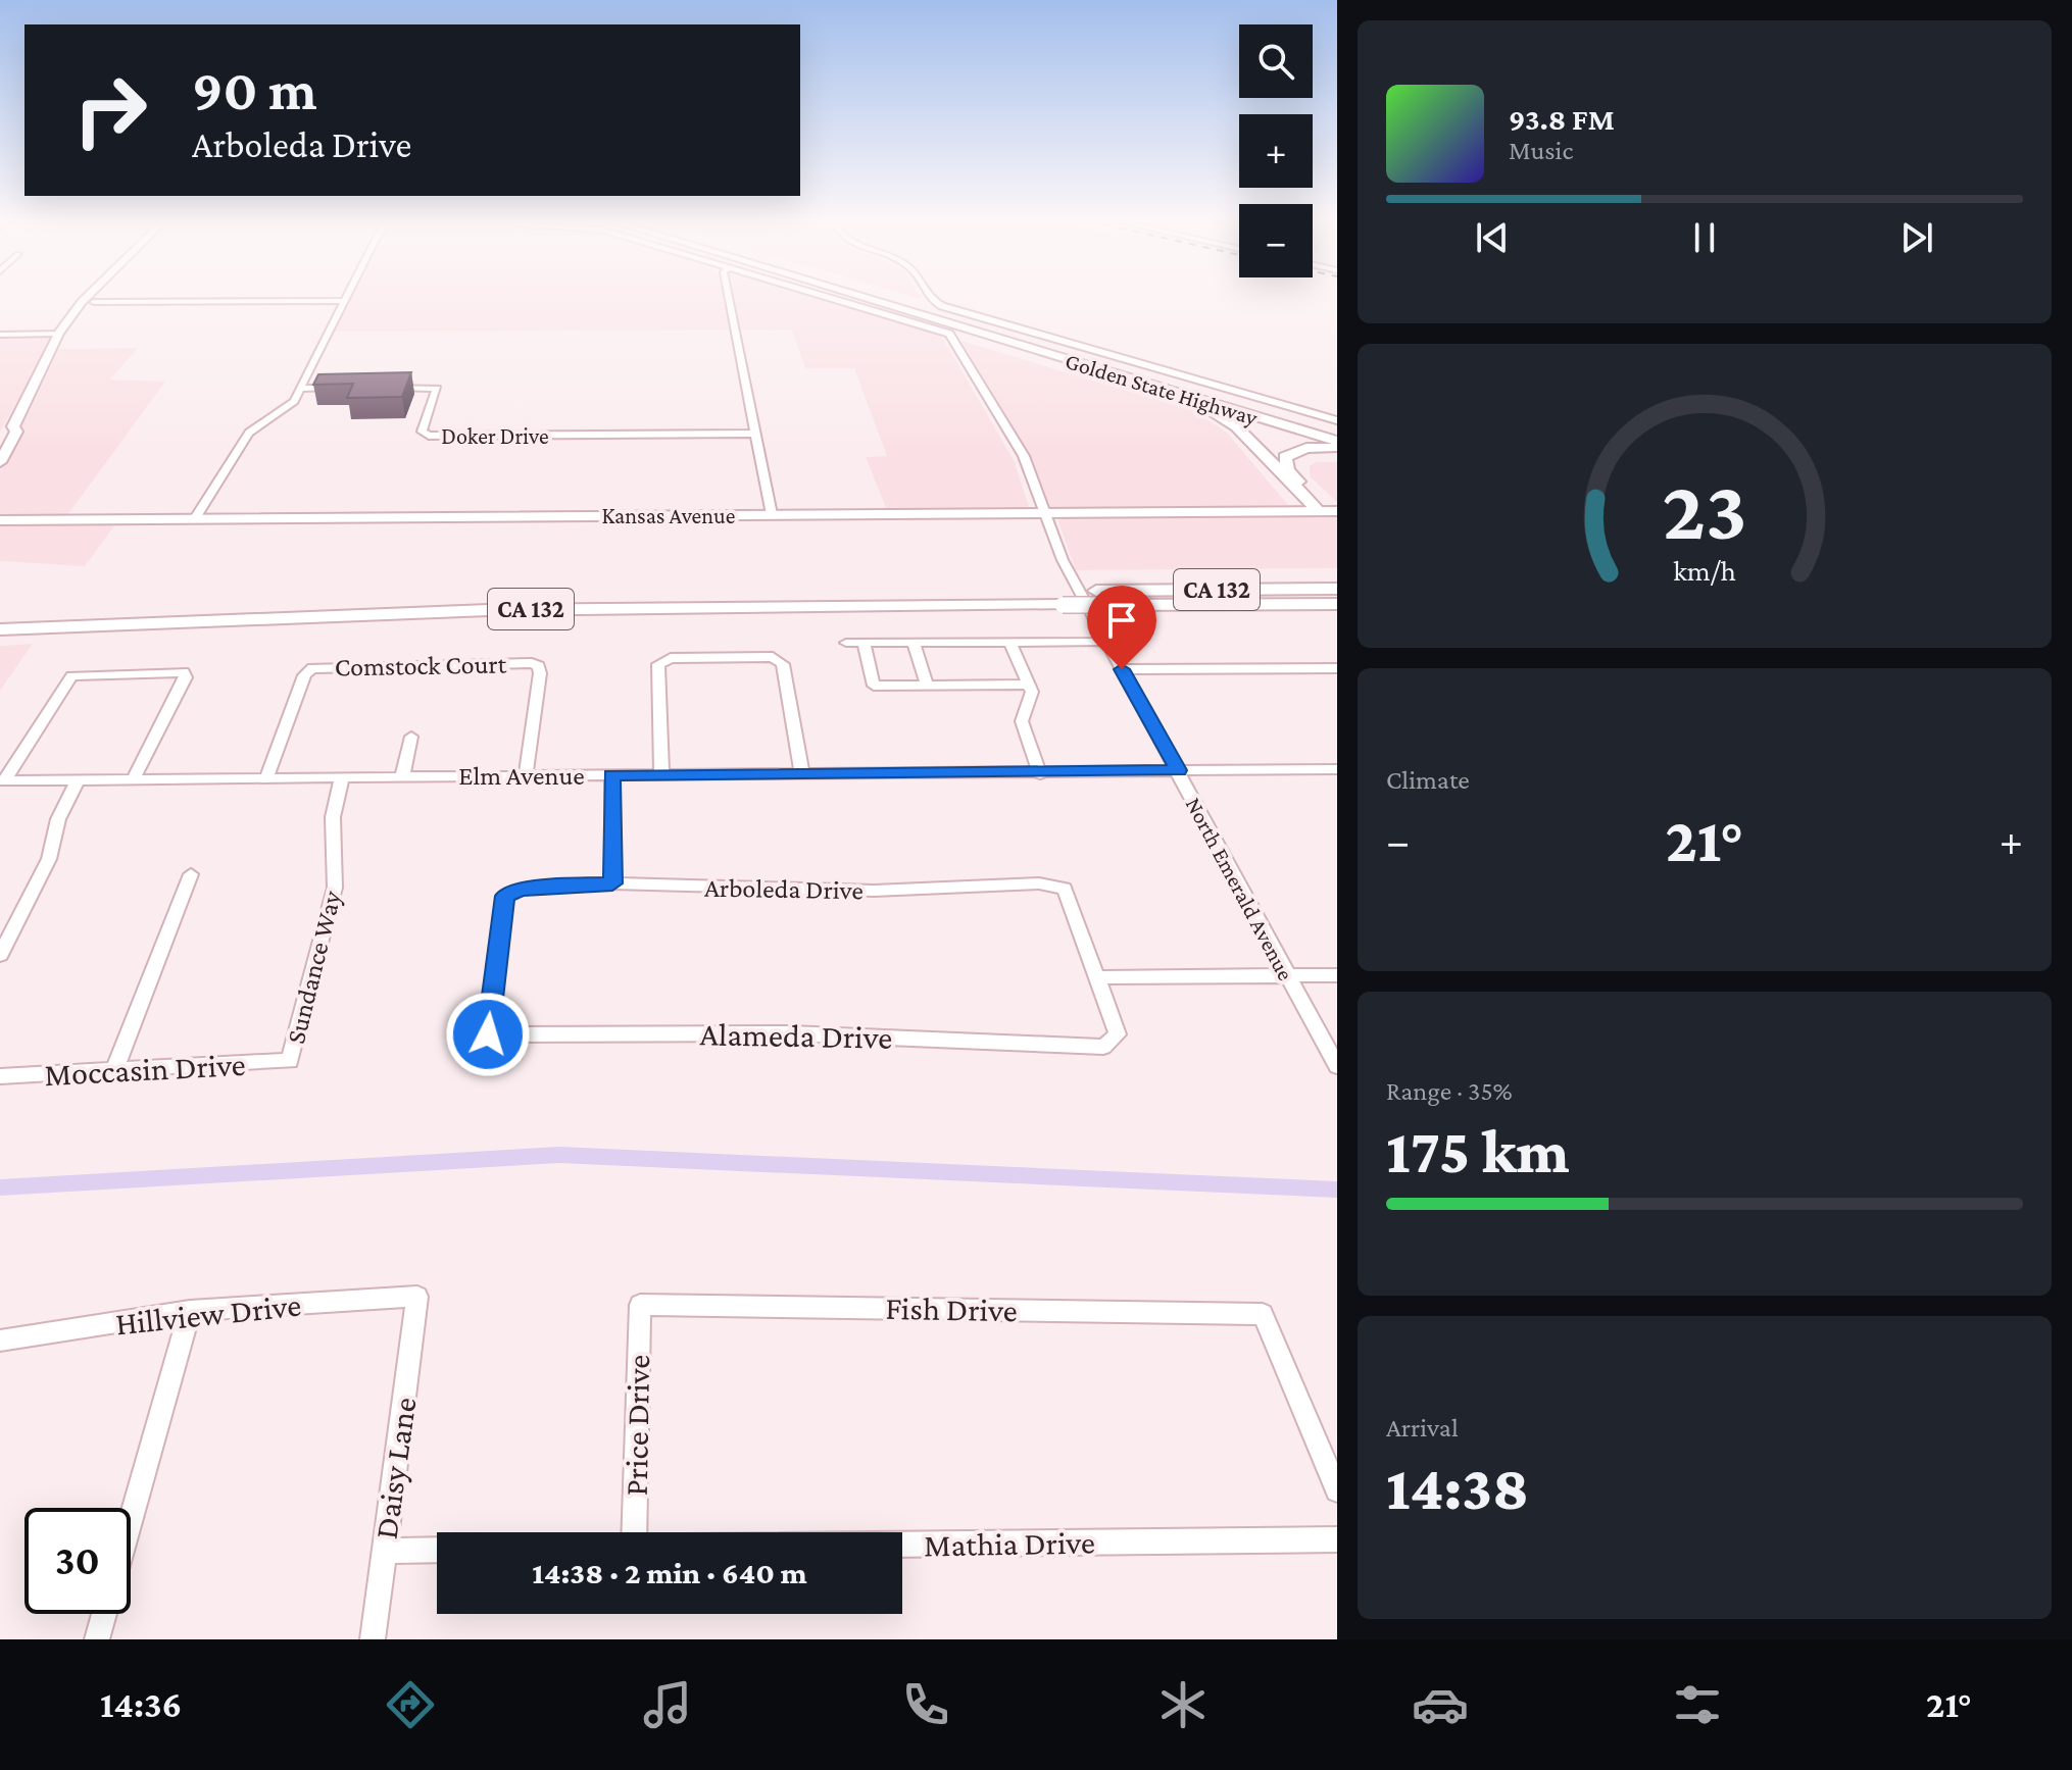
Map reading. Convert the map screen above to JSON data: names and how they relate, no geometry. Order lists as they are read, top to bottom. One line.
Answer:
{"streets":{"highway":["Golden State Highway","CA 132"],"main road":["Kansas Avenue"],"street":["Doker Drive","Comstock Court","Elm Avenue","Arboleda Drive","North Emerald Avenue","Sundance Way","Alameda Drive","Moccasin Drive","Fish Drive","Hillview Drive","Price Drive","Daisy Lane","Mathia Drive"]},"crossings":[["Kansas Avenue","North Emerald Avenue"],["Comstock Court","Elm Avenue"],["Elm Avenue","North Emerald Avenue"],["Elm Avenue","Sundance Way"],["Arboleda Drive","Alameda Drive"],["Sundance Way","Moccasin Drive"],["Fish Drive","Price Drive"],["Hillview Drive","Daisy Lane"]],"page":{"map_buttons":["+","−"],"turn":["90 m","Arboleda Drive"],"song":["93.8 FM","Music"],"tile":["Climate",["Range · 35%","175 km"],["Arrival","14:38"]],"heat":["−","21°","+"],"limit":"30","trip":"14:38 · 2 min · 640 m","tabs":["14:36","21°"],"gauge":["23","km/h"]}}
